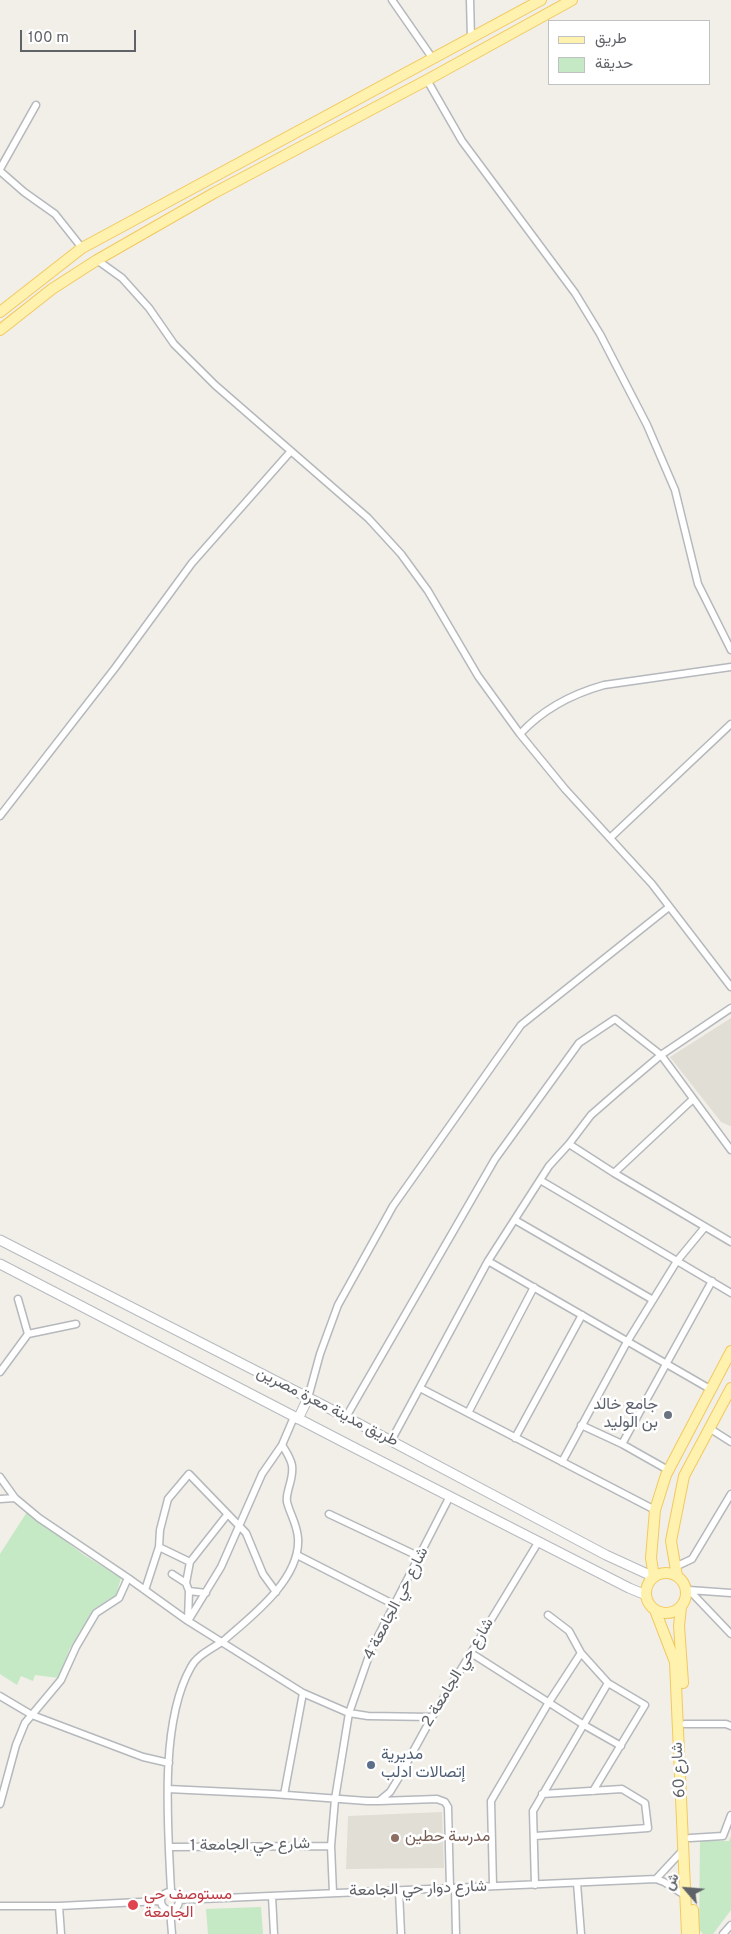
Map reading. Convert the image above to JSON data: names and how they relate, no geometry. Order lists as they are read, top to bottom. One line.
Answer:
{"streets":{"main road":["طريق مدينة معرة مصرين","شارع 60"],"street":["شارع حي الجامعة 4","شارع حي الجامعة 2","شارع حي الجامعة 1","شارع دوار حي الجامعة"]},"crossings":[["طريق مدينة معرة مصرين","شارع حي الجامعة 4"],["طريق مدينة معرة مصرين","شارع حي الجامعة 2"],["طريق مدينة معرة مصرين","شارع 60"],["شارع حي الجامعة 4","شارع حي الجامعة 1"],["شارع حي الجامعة 4","شارع دوار حي الجامعة"]],"places":["جامع خالد بن الوليد","مديرية إتصالات ادلب","مدرسة حطين","مستوصف حي الجامعة"],"legend":["طريق","حديقة"],"scale_bar":"100 m","north":"top left"}
